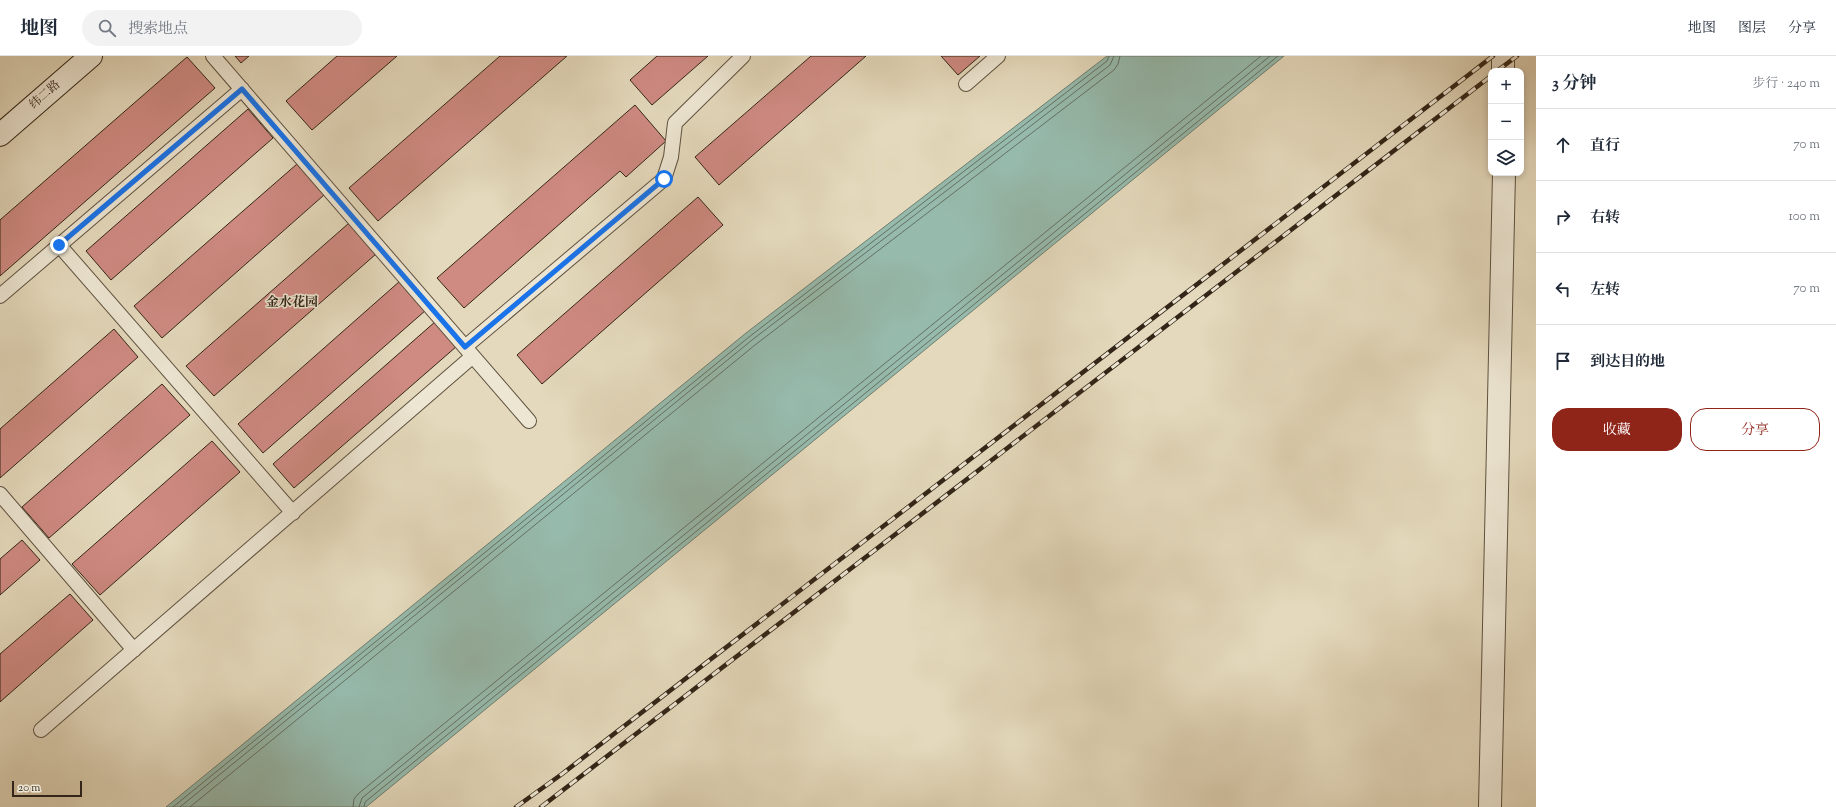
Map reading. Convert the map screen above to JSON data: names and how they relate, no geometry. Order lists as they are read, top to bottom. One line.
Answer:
{"streets":{"street":["纬二路"]},"districts":["金水花园"],"scale_bar":"20 m","page":{"header":"地图","search":"搜索地点","nav":["地图","图层","分享"],"heading":["3 分钟","步行 · 240 m"],"map_buttons":["+","−"],"list":[["直行","70 m"],["右转","100 m"],["左转","70 m"],"到达目的地"],"buttons":["收藏","分享"],"scale":"20 m"}}
